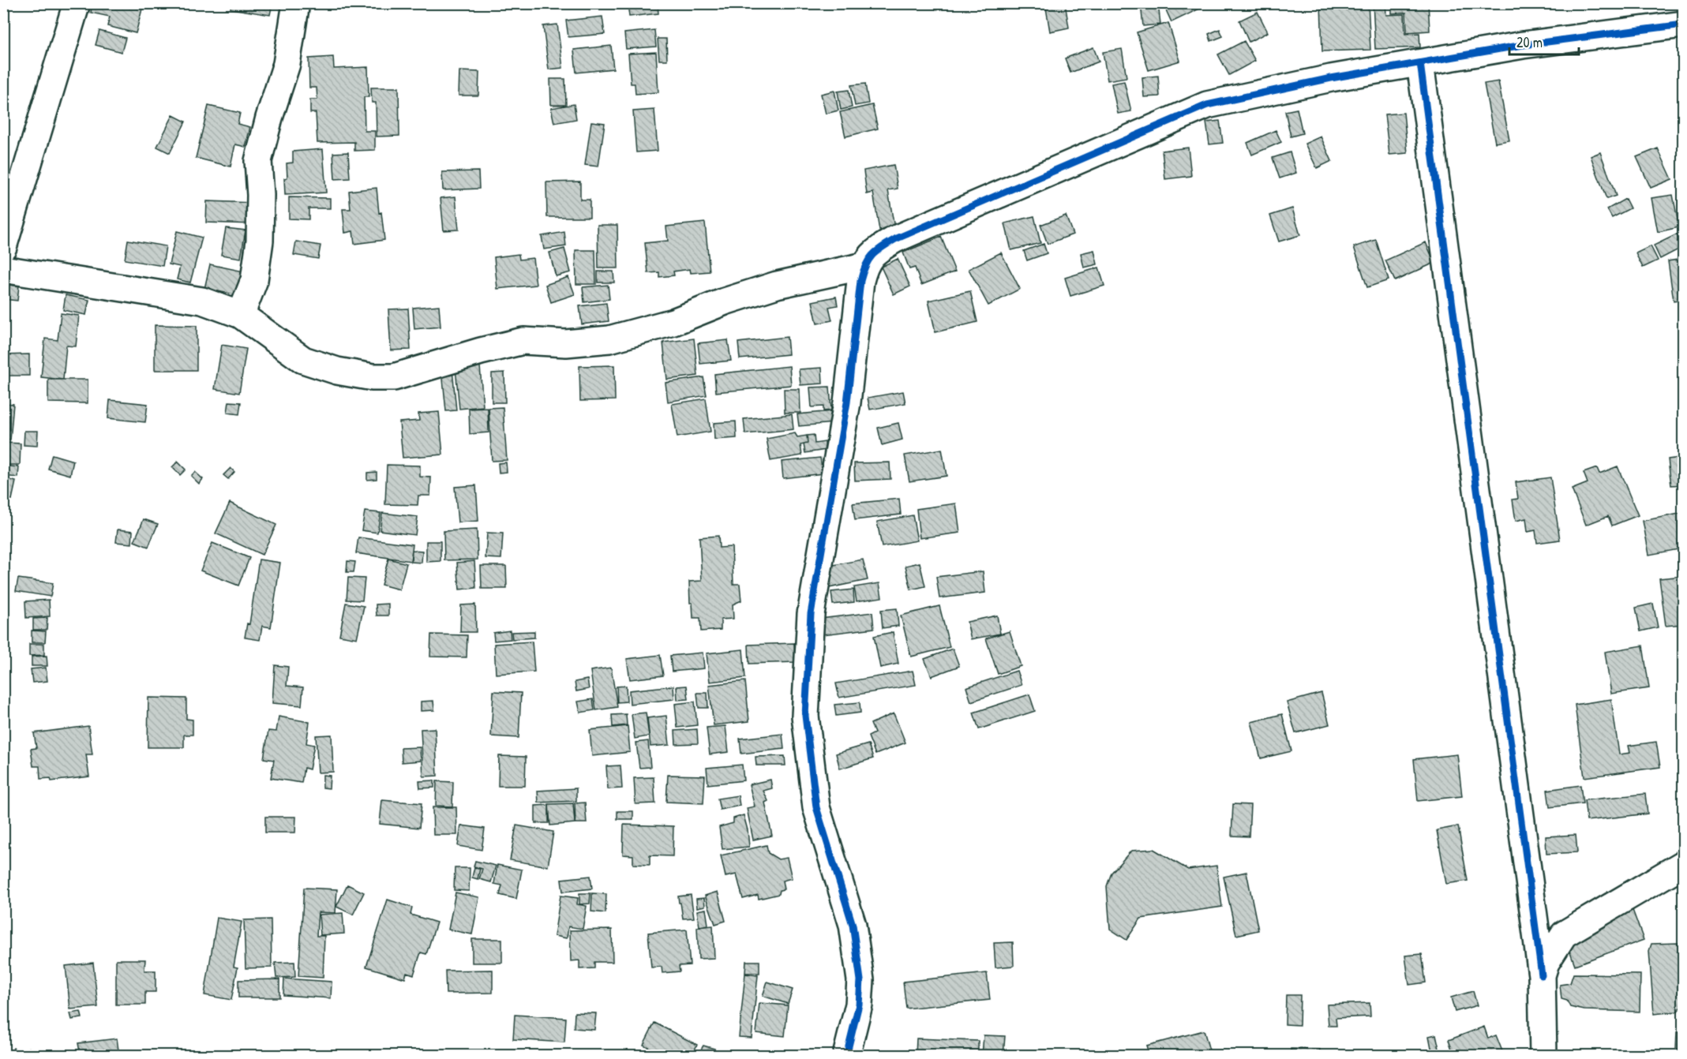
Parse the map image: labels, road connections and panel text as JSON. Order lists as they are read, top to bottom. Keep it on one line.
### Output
{"scale_bar":"20 m"}
